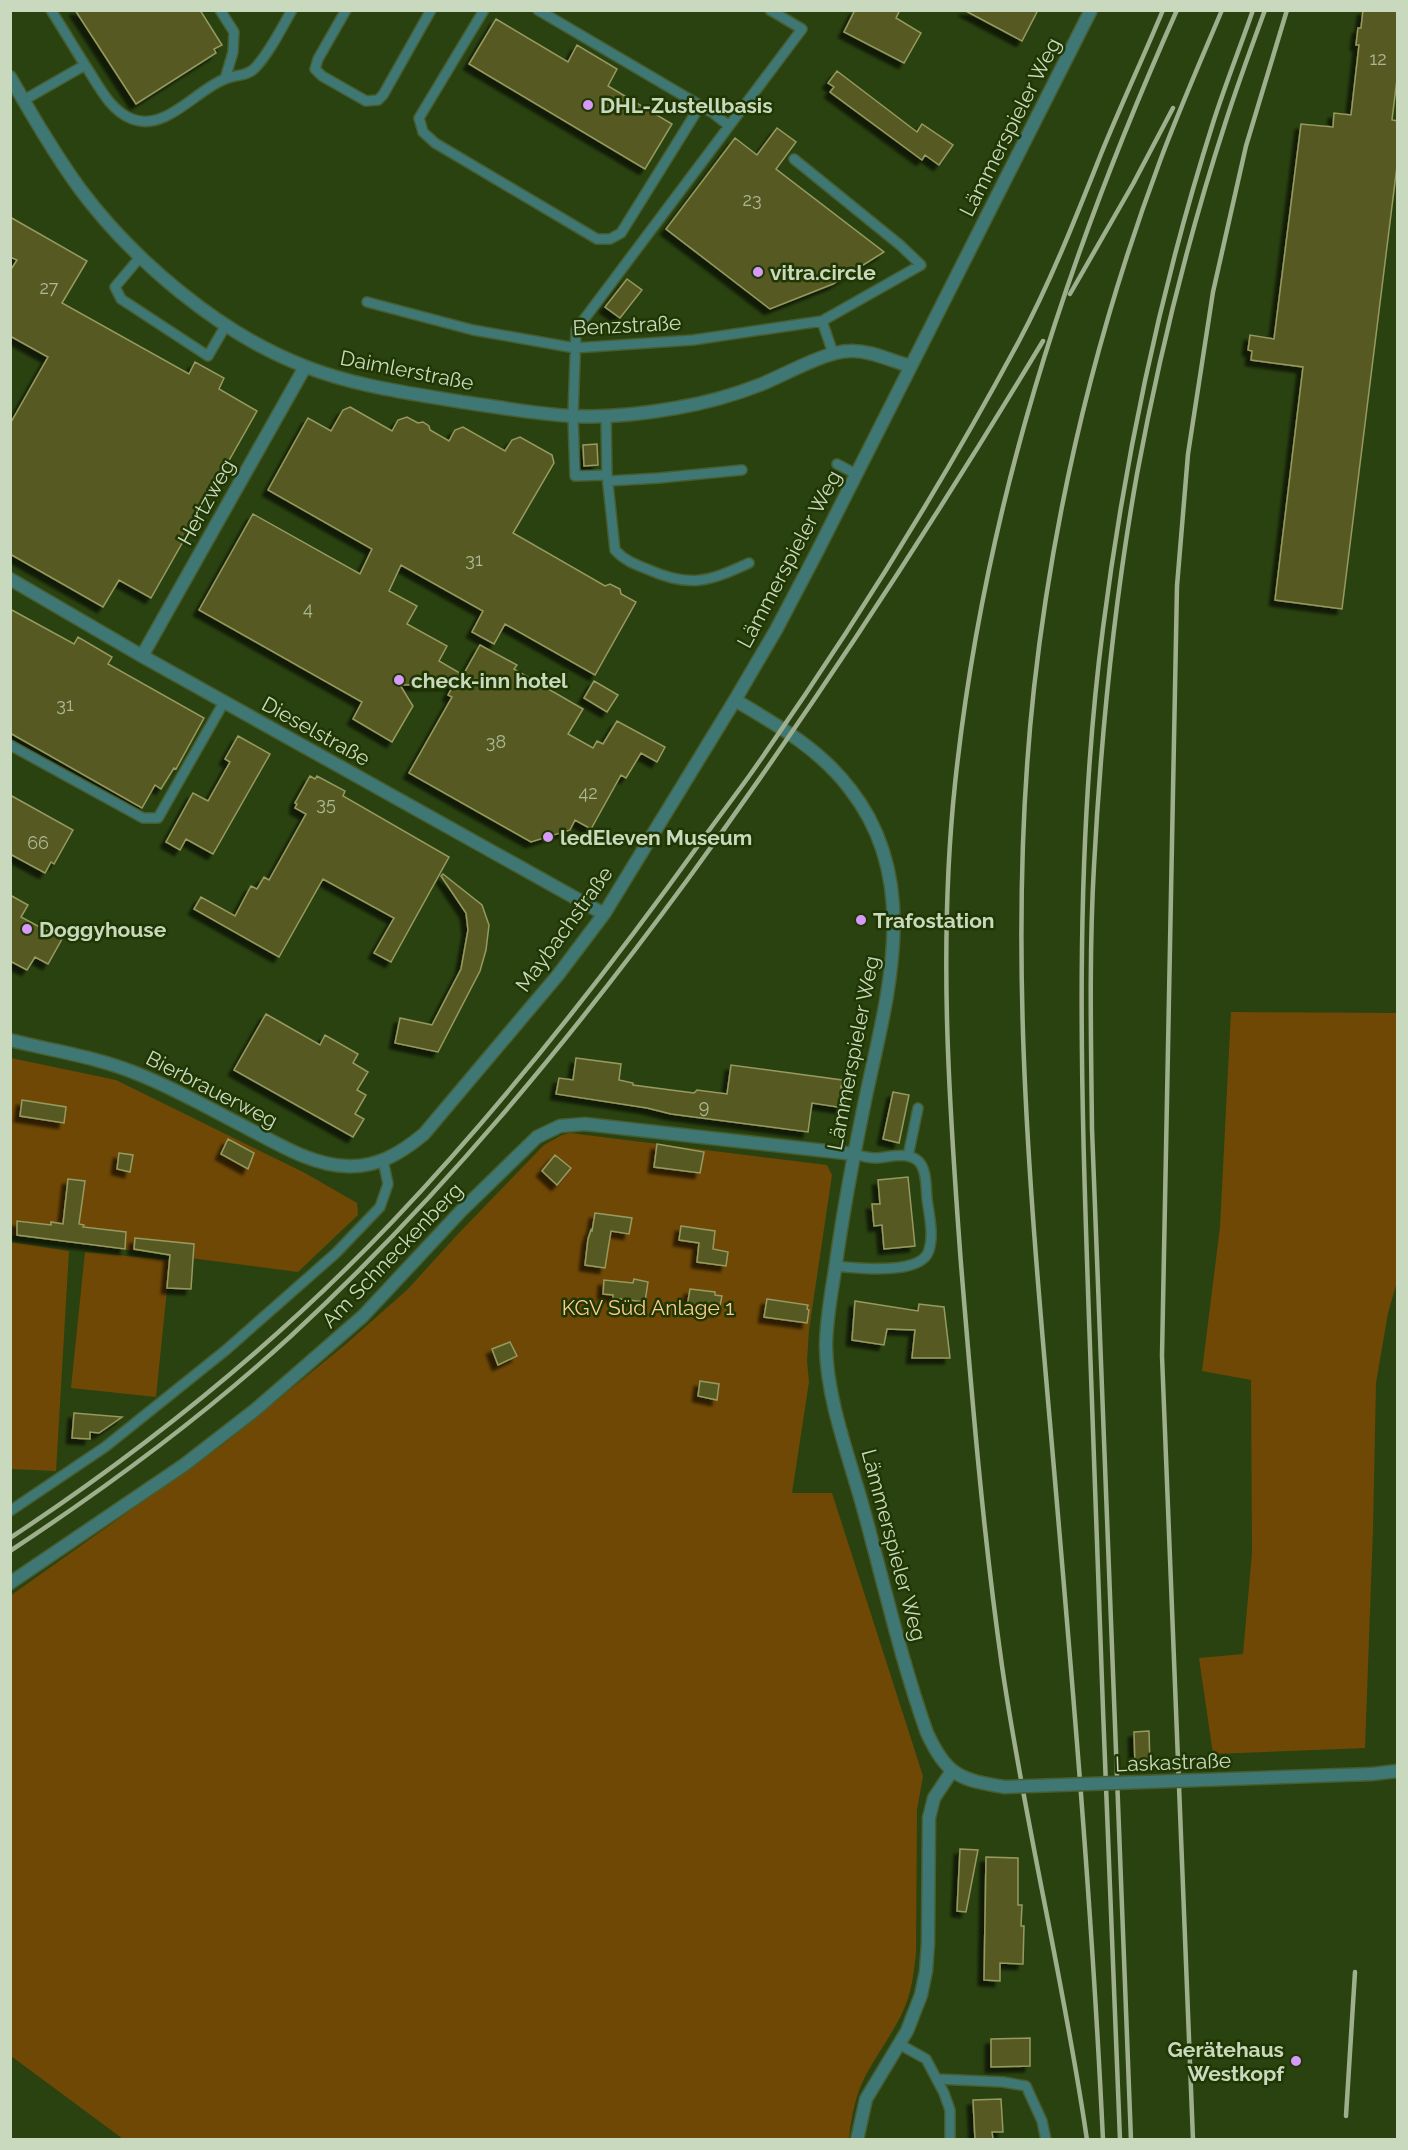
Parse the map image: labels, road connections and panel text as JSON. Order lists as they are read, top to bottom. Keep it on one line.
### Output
{"streets":{"street":["Lämmerspieler Weg","Daimlerstraße","Hertzweg","Dieselstraße","Maybachstraße","Bierbrauerweg","Am Schneckenberg","Laskastraße"],"lane":["Benzstraße"]},"crossings":[["Lämmerspieler Weg","Daimlerstraße"],["Lämmerspieler Weg","Maybachstraße"],["Lämmerspieler Weg","Am Schneckenberg"],["Lämmerspieler Weg","Laskastraße"],["Daimlerstraße","Hertzweg"],["Hertzweg","Dieselstraße"],["Dieselstraße","Maybachstraße"],["Maybachstraße","Bierbrauerweg"]],"parks":["KGV Süd Anlage 1"],"places":["DHL-Zustellbasis","vitra.circle","check-inn hotel","ledEleven Museum","Trafostation","Doggyhouse","Gerätehaus Westkopf"],"house_numbers":["12","23","27","31","4","31","38","42","35","66","9"]}
